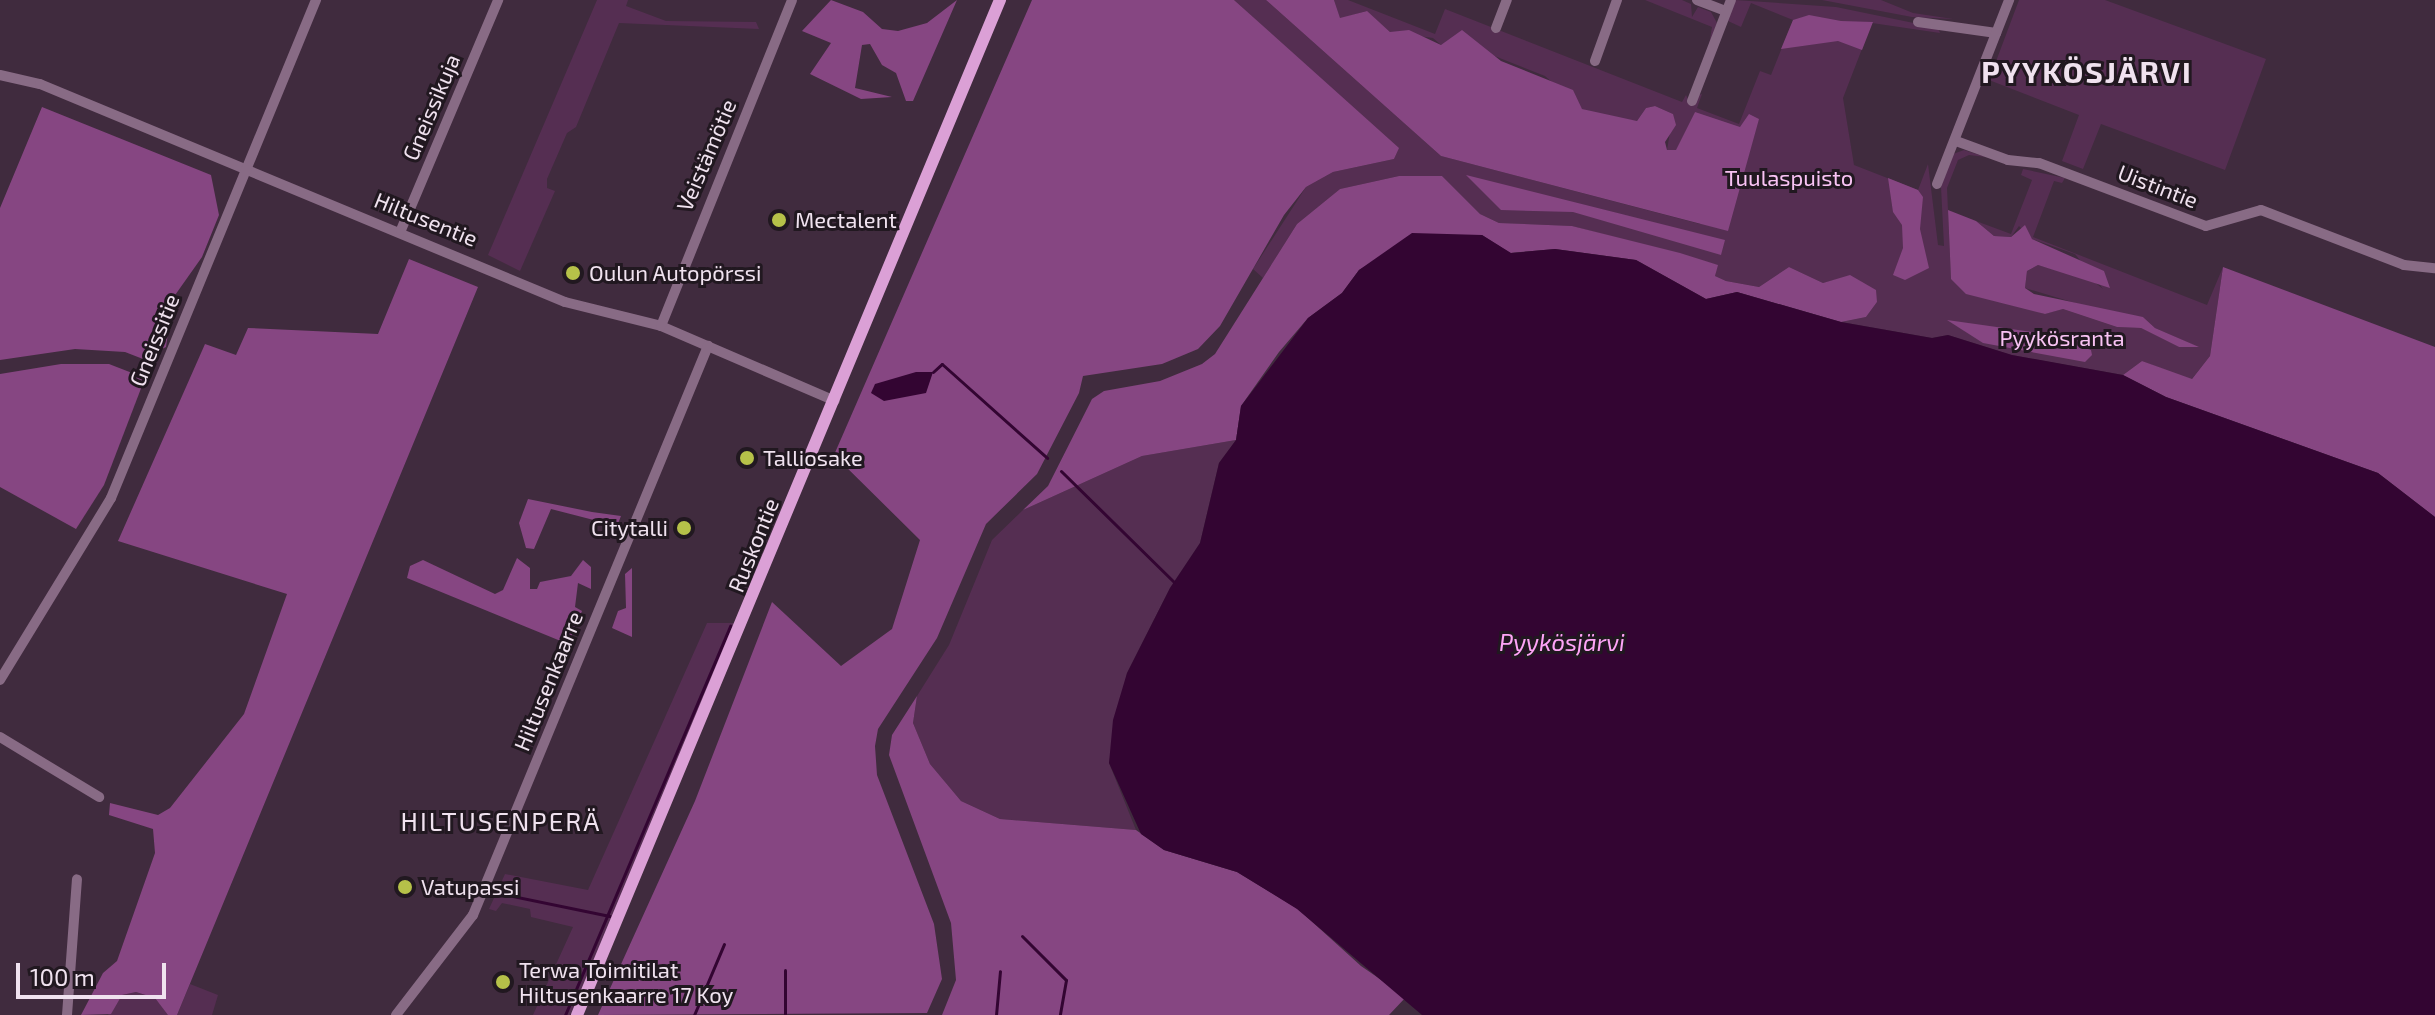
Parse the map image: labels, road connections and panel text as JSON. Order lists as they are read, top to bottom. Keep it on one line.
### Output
{"streets":{"main road":["Ruskontie"],"street":["Gneissikuja","Veistämötie","Uistintie","Hiltusentie","Gneissitie","Hiltusenkaarre"]},"crossings":[["Gneissikuja","Hiltusentie"],["Veistämötie","Hiltusentie"],["Hiltusentie","Gneissitie"],["Hiltusentie","Ruskontie"],["Hiltusentie","Hiltusenkaarre"]],"districts":["PYYKÖSJÄRVI","HILTUSENPERÄ"],"water":["Pyykösjärvi"],"parks":["Tuulaspuisto","Pyykösranta"],"places":["Mectalent","Oulun Autopörssi","Talliosake","Citytalli","Vatupassi","Terwa Toimitilat Hiltusenkaarre 17 Koy"],"scale_bar":"100 m"}
